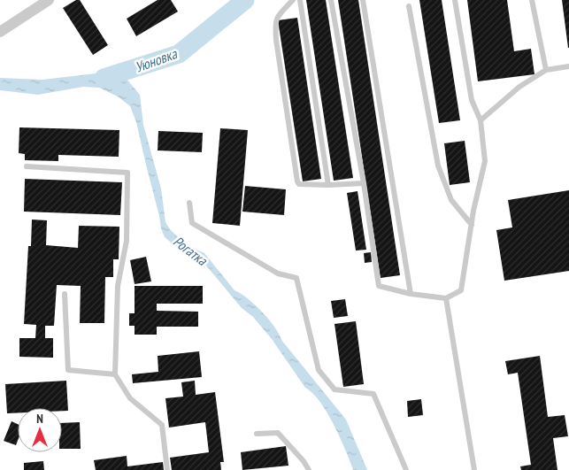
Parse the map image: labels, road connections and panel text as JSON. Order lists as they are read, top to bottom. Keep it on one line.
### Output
{"water":["Уюновка","Рогатка"],"north":"top"}
